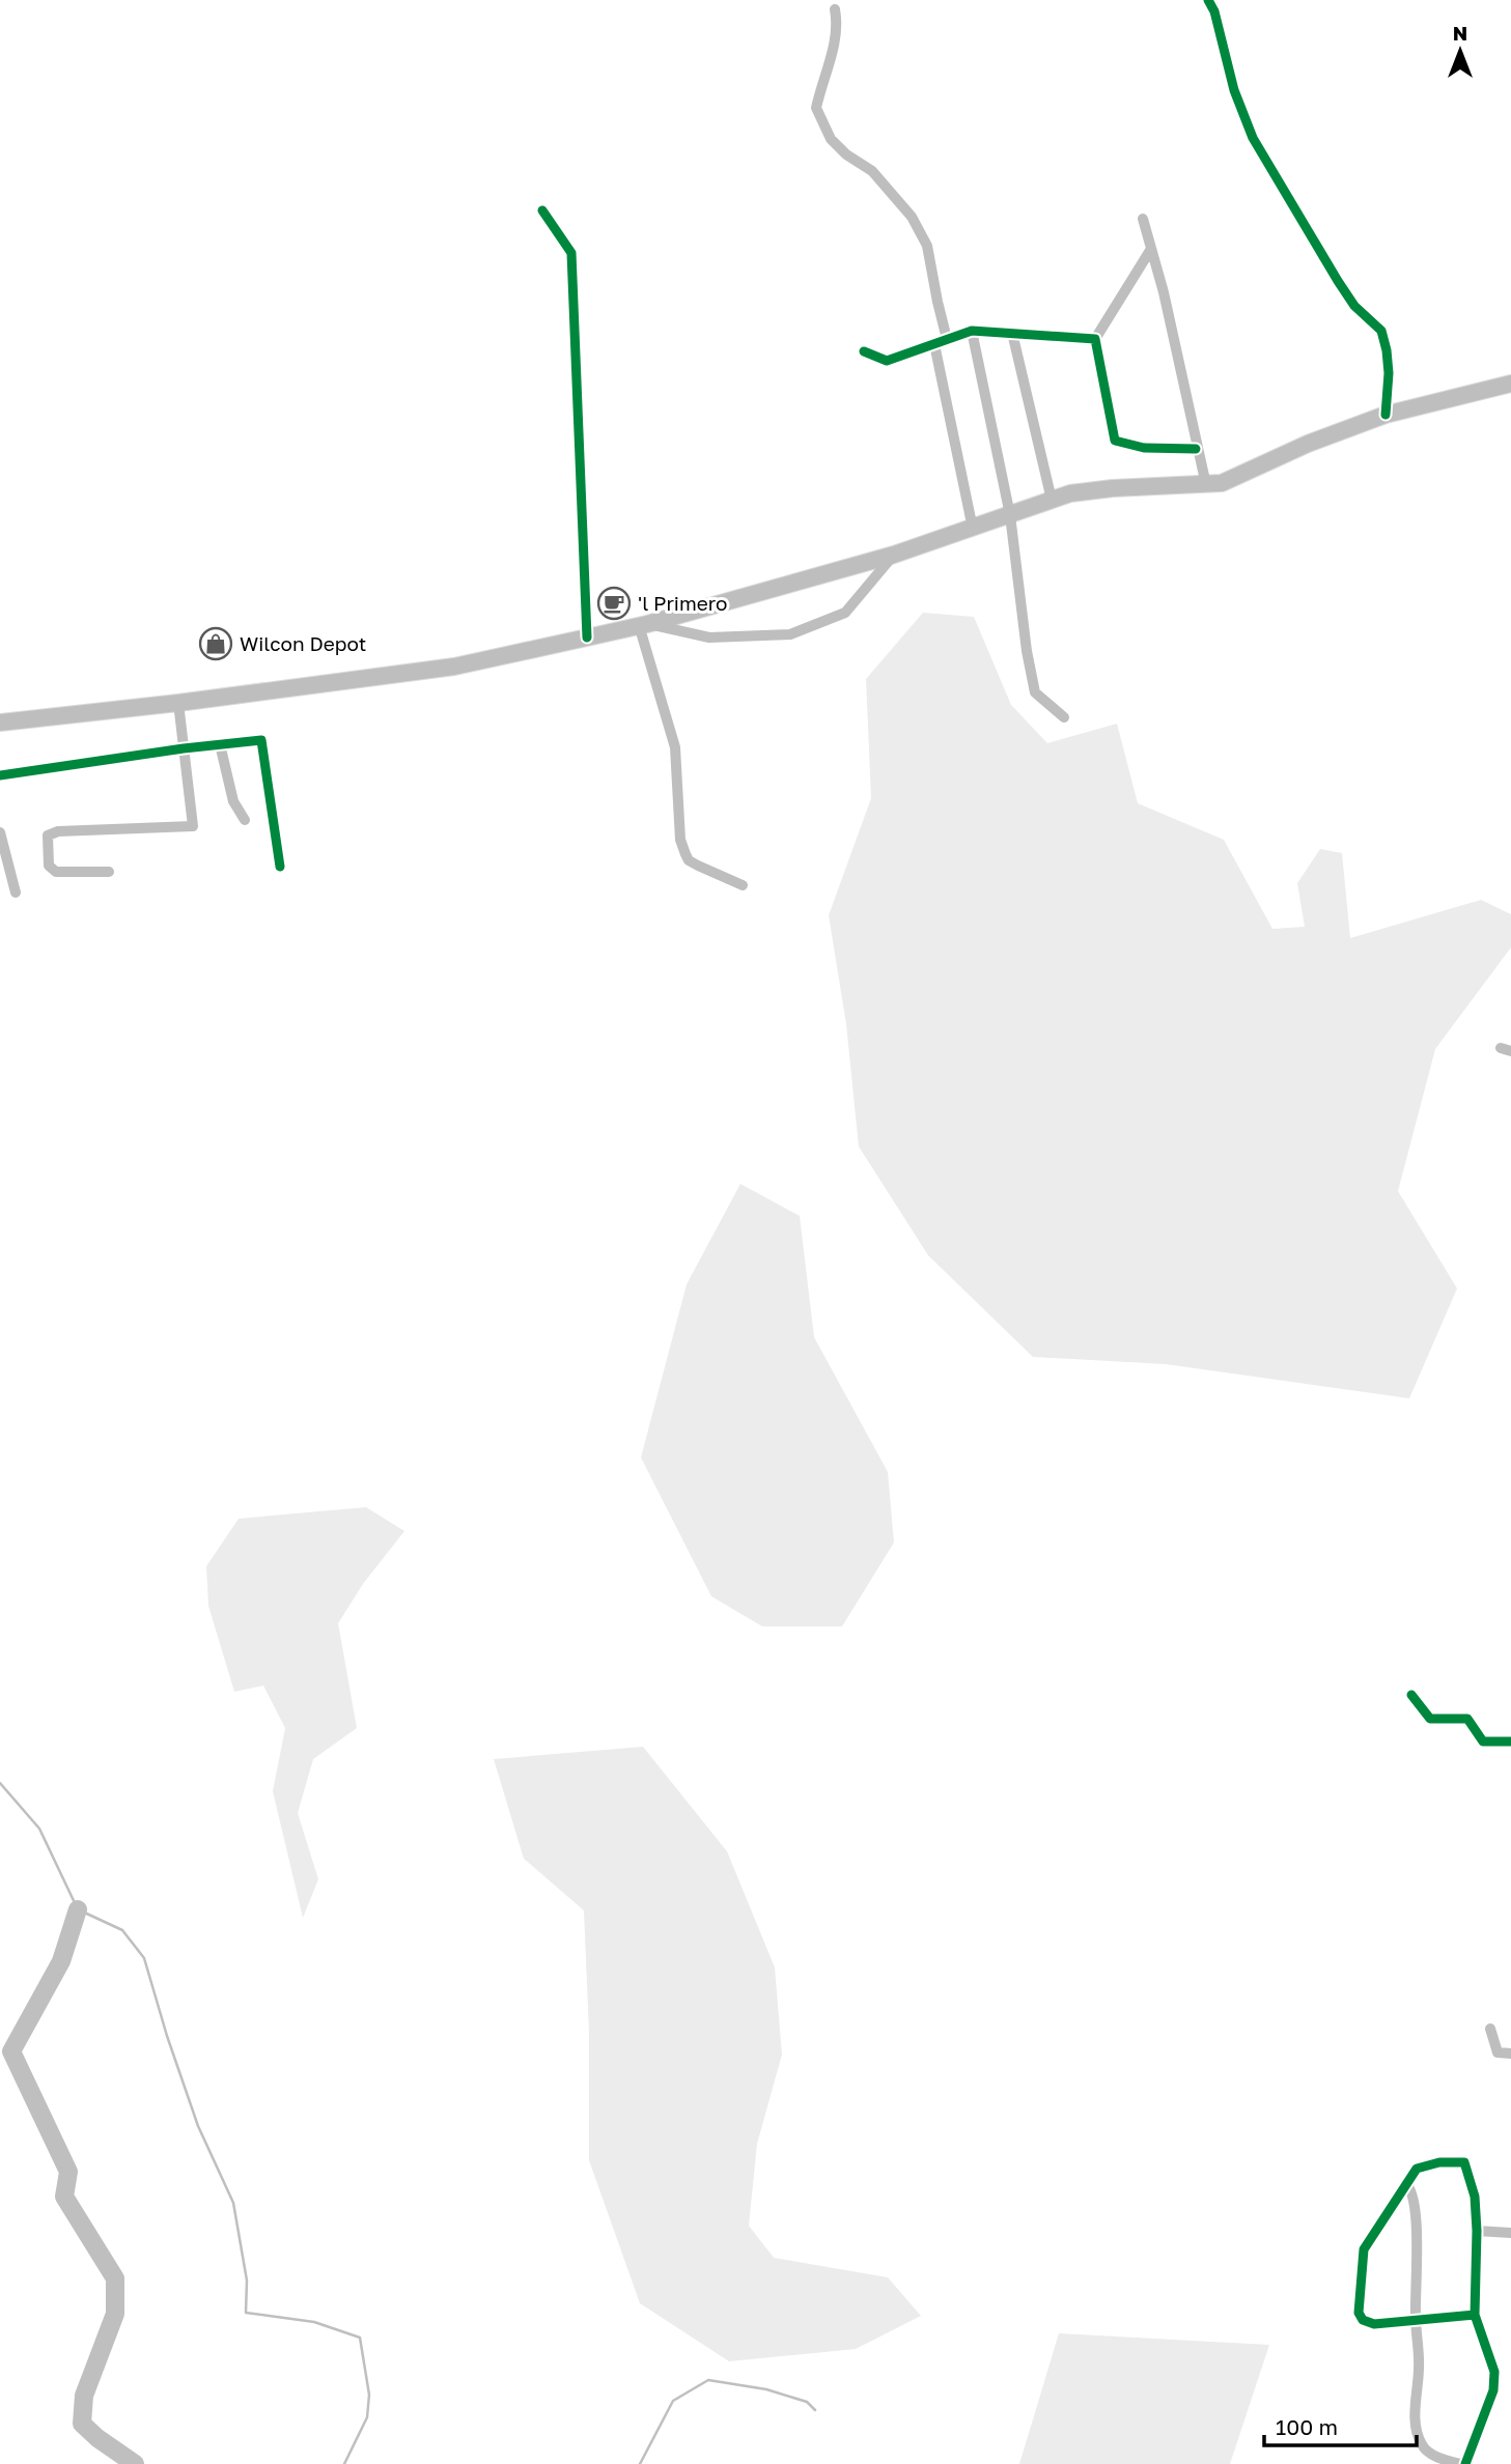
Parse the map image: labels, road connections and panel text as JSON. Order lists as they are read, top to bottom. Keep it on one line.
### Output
{"places":{"cafe":["'l Primero"],"shop":["Wilcon Depot"]},"scale_bar":"100 m","north":"top"}
